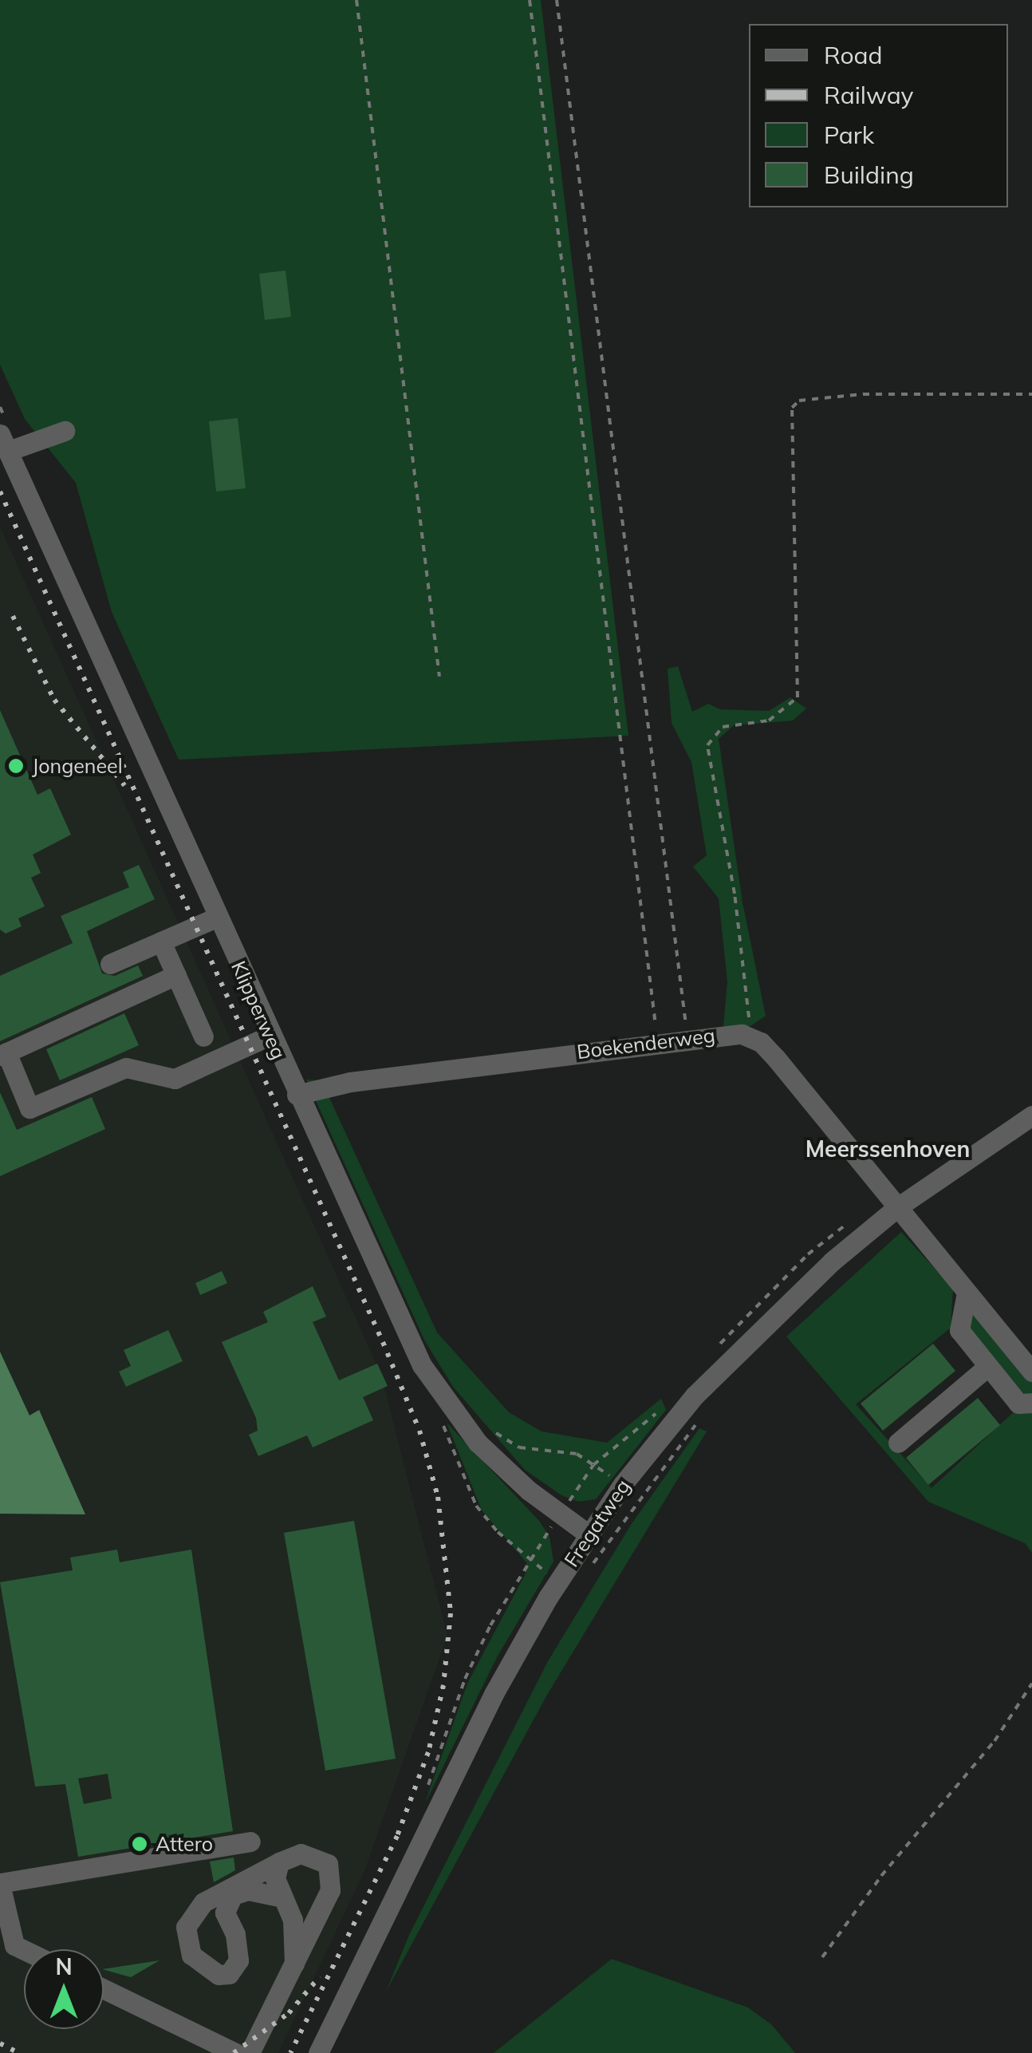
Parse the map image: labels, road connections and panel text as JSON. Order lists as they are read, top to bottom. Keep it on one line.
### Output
{"streets":{"street":["Klipperweg","Boekenderweg","Fregatweg"]},"crossings":[["Klipperweg","Boekenderweg"],["Klipperweg","Fregatweg"]],"districts":["Meerssenhoven"],"places":["Jongeneel","Attero"],"legend":["Road","Railway","Park","Building"],"north":"top"}
